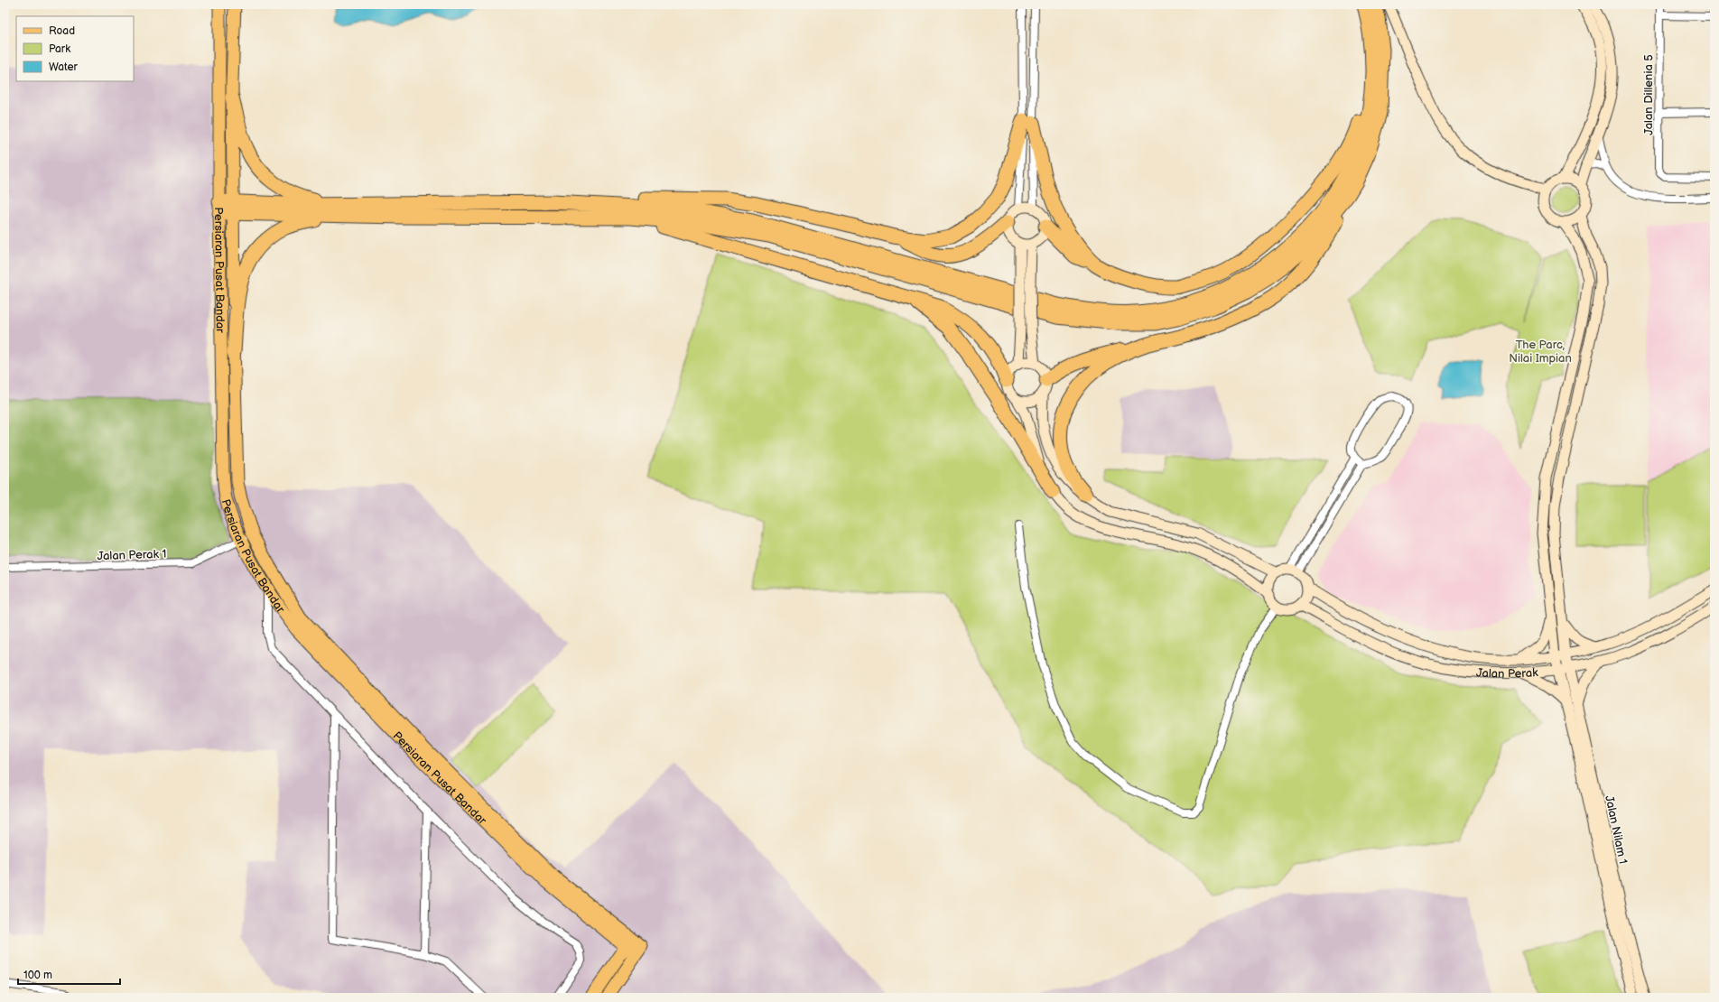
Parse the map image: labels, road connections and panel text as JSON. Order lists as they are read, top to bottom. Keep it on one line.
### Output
{"streets":{"main road":["Persiaran Pusat Bandar","Jalan Perak","Jalan Nilam 1"],"street":["Jalan Dillenia 5","Jalan Perak 1"]},"crossings":[["Persiaran Pusat Bandar","Jalan Perak 1"],["Jalan Perak","Jalan Nilam 1"]],"parks":["The Parc, Nilai Impian"],"legend":["Road","Park","Water"],"scale_bar":"100 m"}
